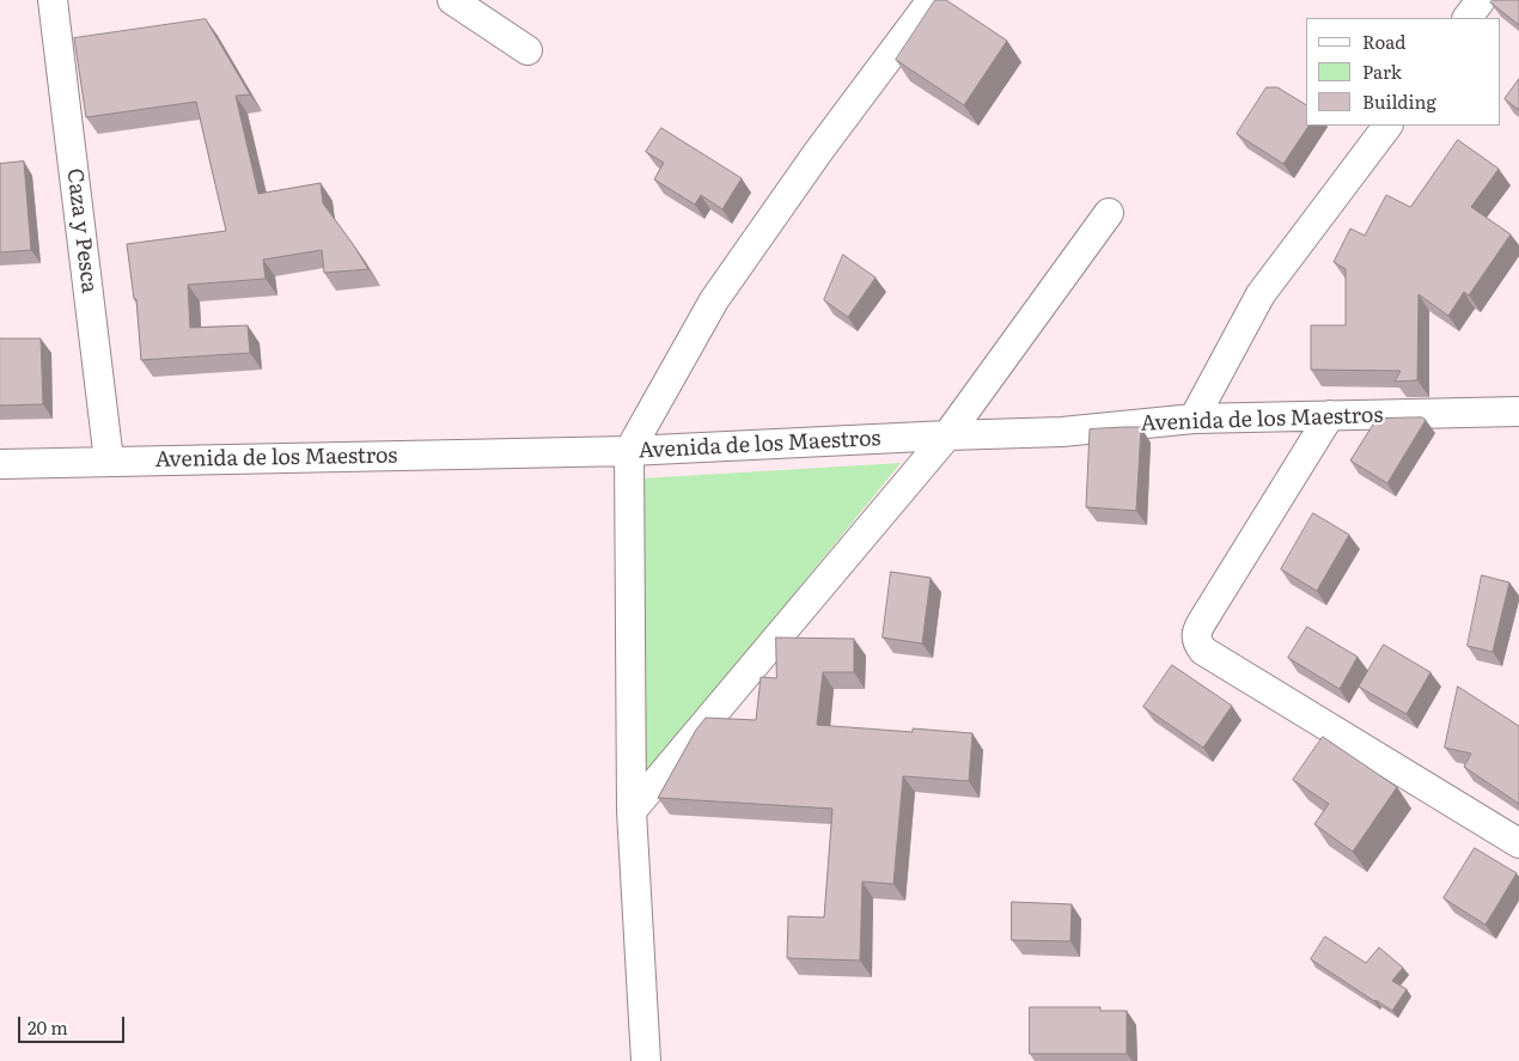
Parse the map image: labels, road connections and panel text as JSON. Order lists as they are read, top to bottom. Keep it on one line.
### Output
{"streets":{"street":["Caza y Pesca","Avenida de los Maestros"]},"crossings":[["Caza y Pesca","Avenida de los Maestros"]],"legend":["Road","Park","Building"],"scale_bar":"20 m"}
